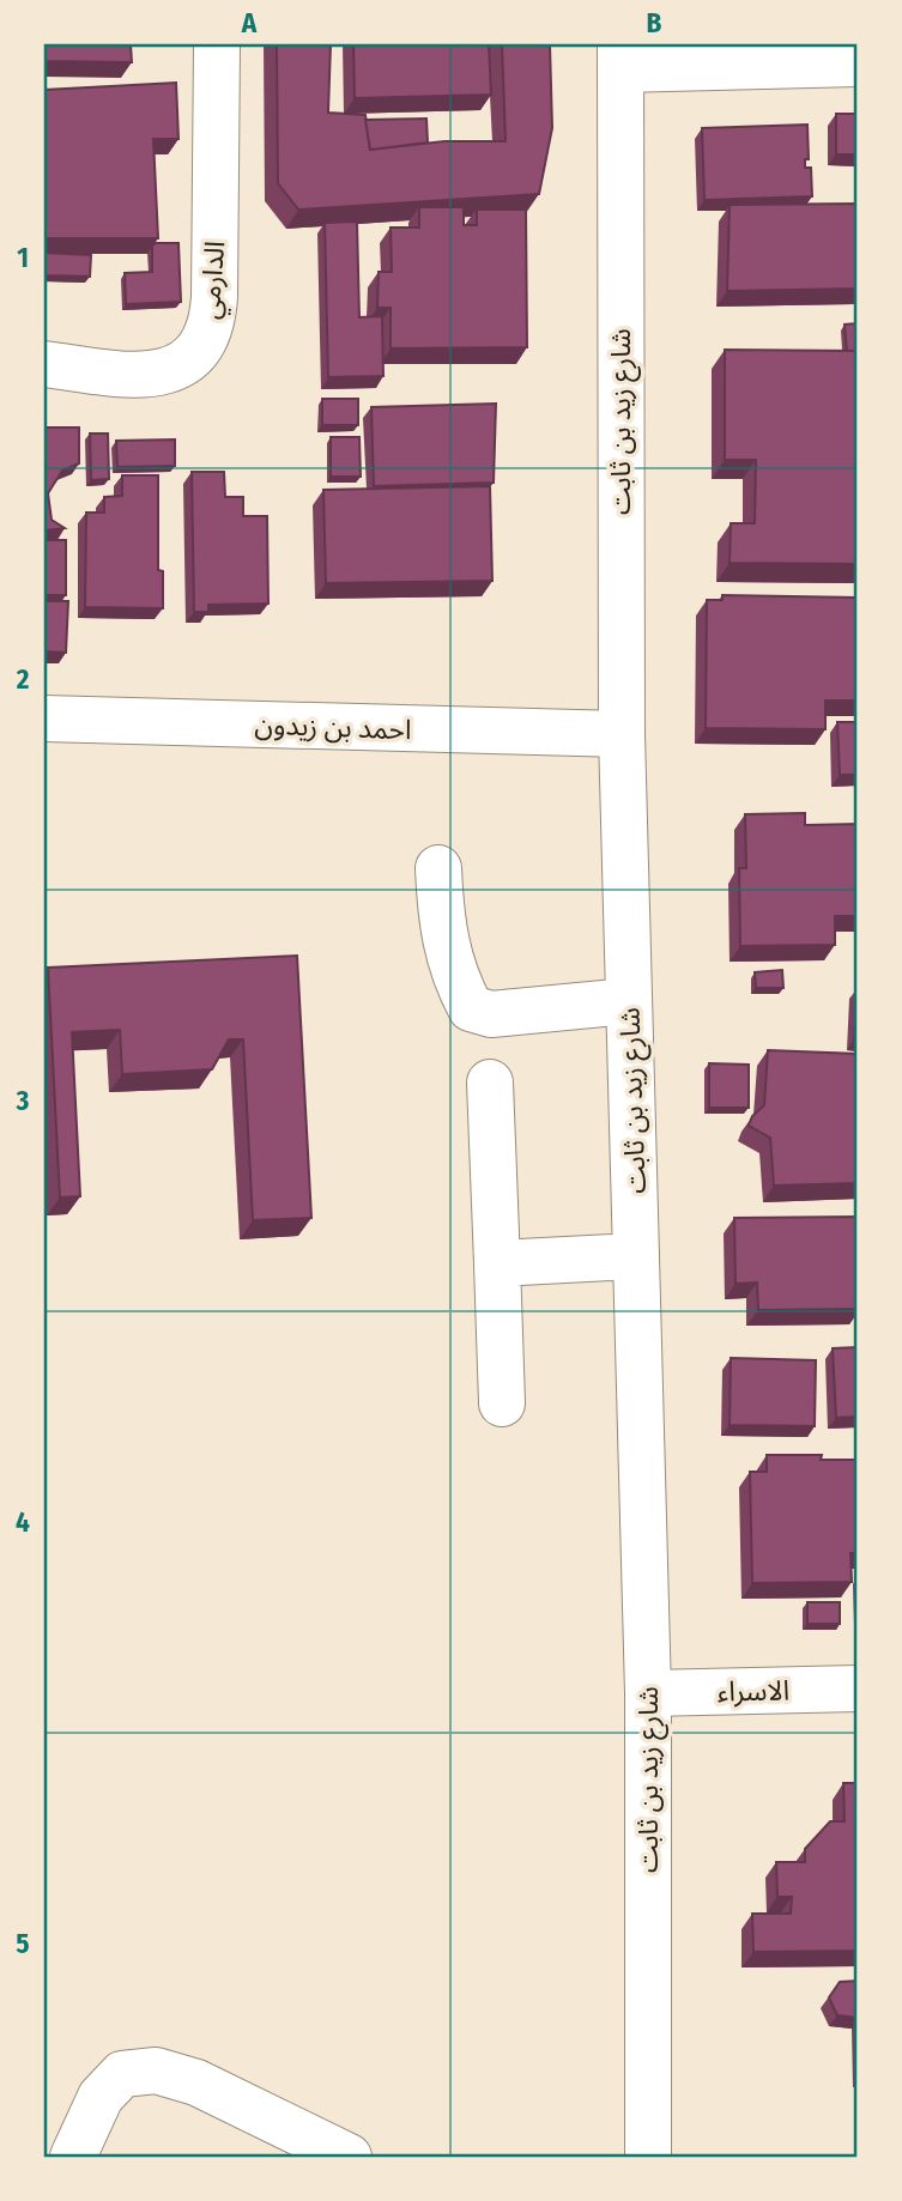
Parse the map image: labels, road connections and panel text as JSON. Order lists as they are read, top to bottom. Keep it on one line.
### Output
{"streets":{"street":["الدارمي","شارع زيد بن ثابت","احمد بن زيدون","الاسراء"]},"crossings":[["شارع زيد بن ثابت","احمد بن زيدون"],["شارع زيد بن ثابت","الاسراء"]],"grid":{"columns":["A","B"],"rows":["1","2","3","4","5"]}}
